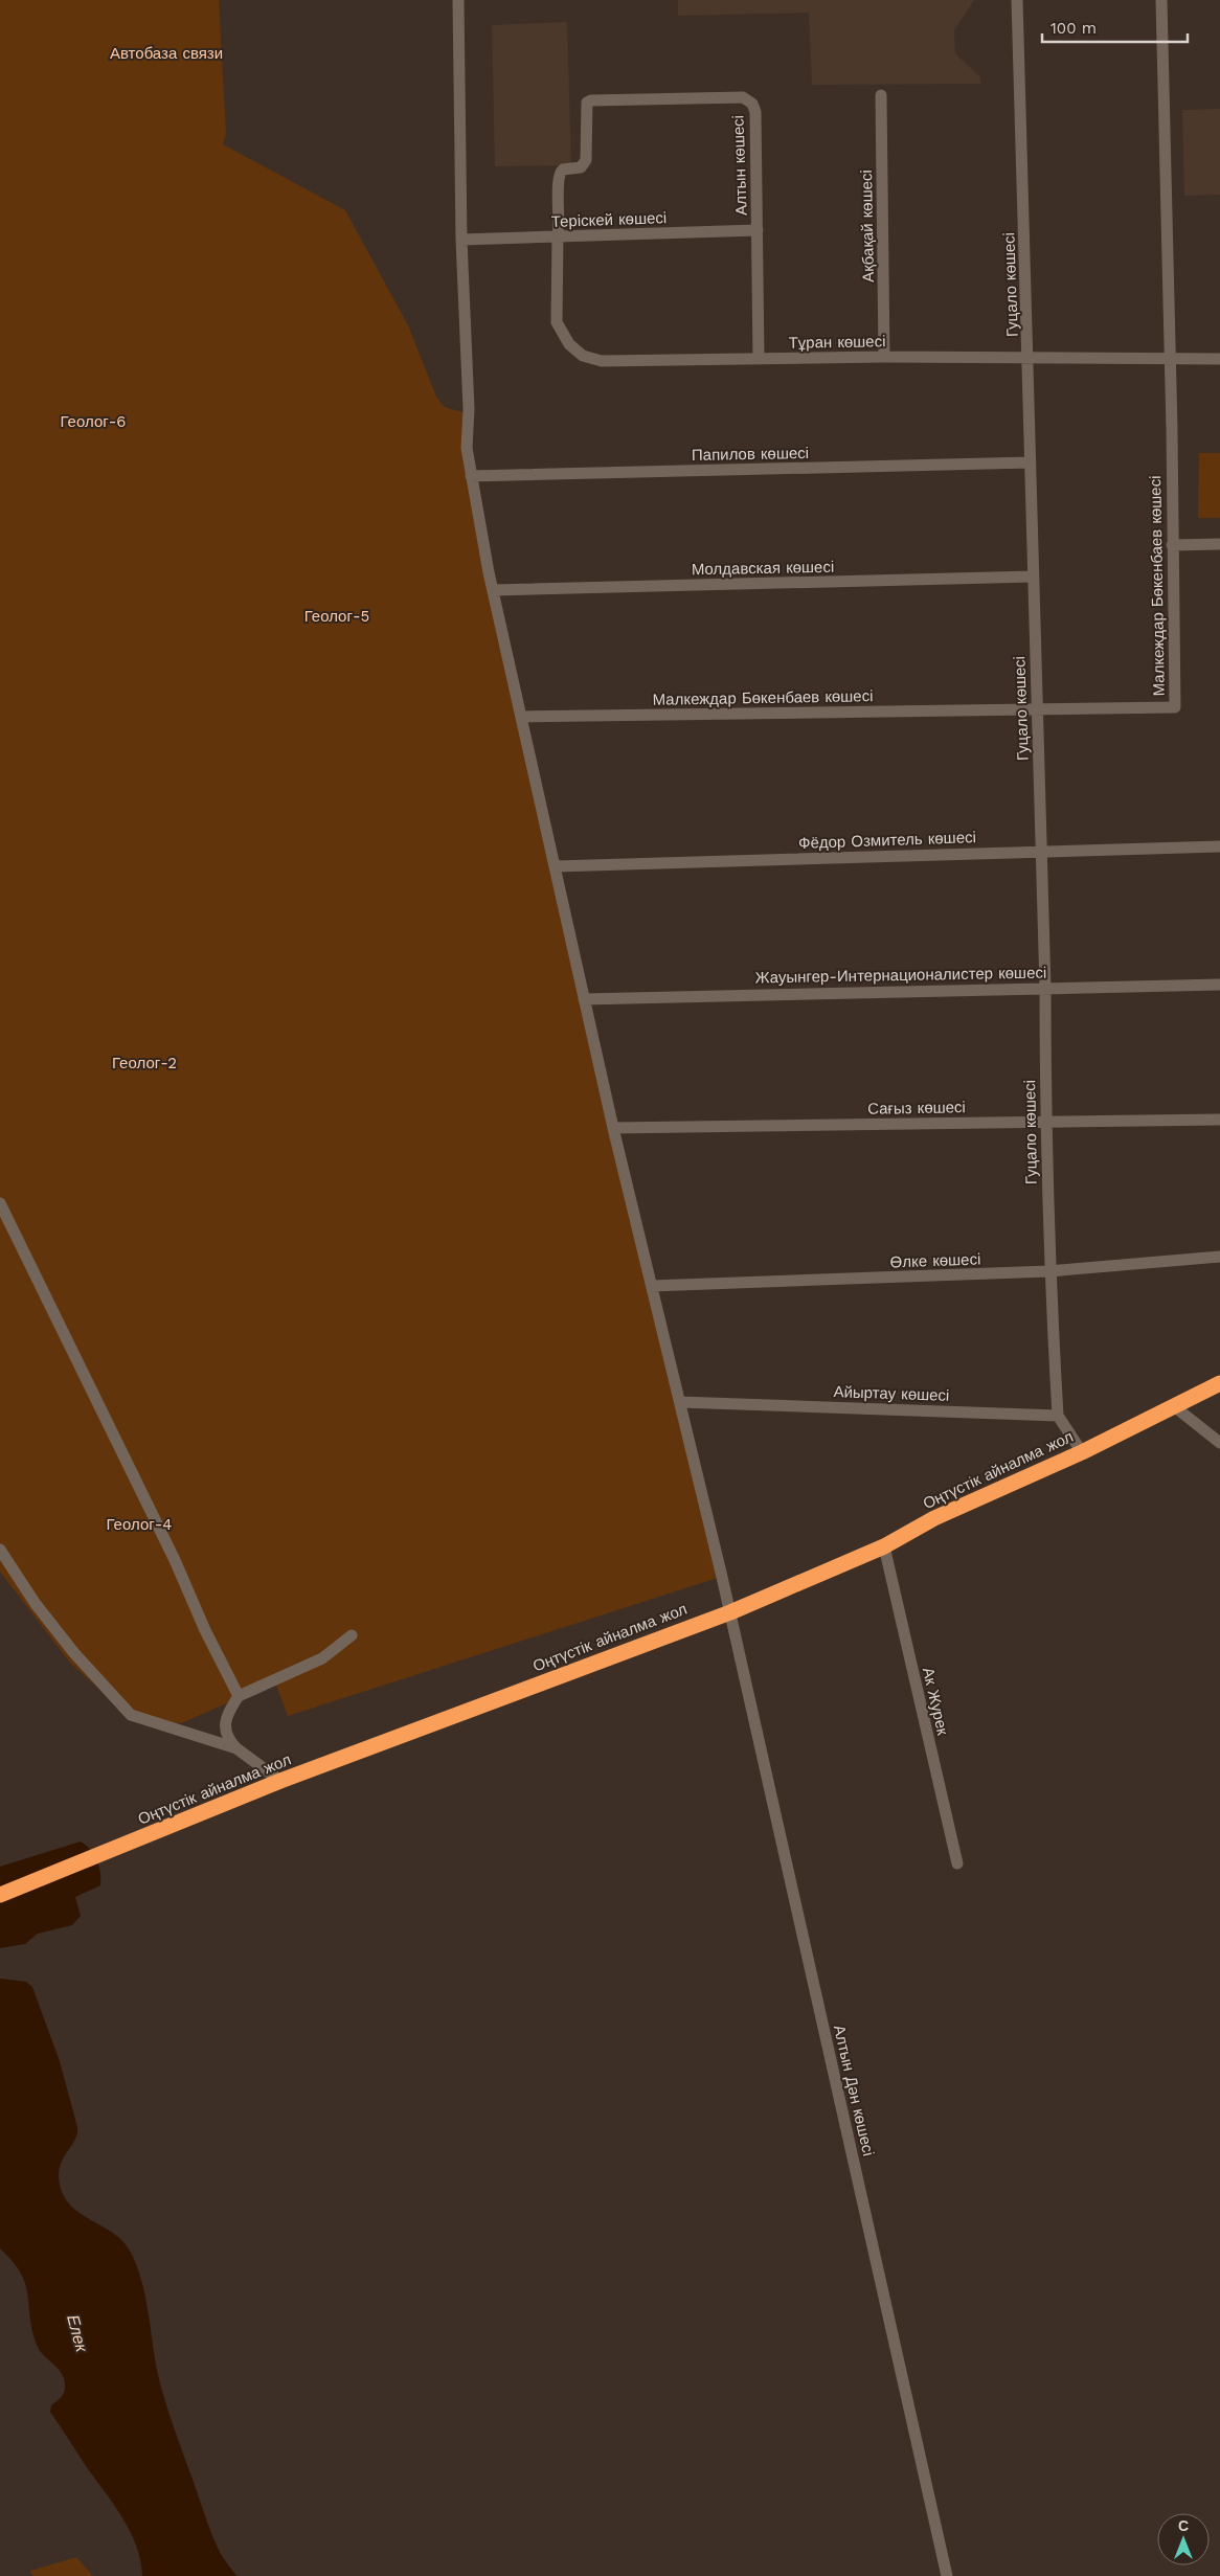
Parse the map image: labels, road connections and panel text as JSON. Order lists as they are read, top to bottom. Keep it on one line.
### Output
{"streets":{"highway":["Оңтүстік айналма жол"],"street":["Алтын көшесі","Теріскей көшесі","Ақбақай көшесі","Гуцало көшесі","Тұран көшесі","Папилов көшесі","Молдавская көшесі","Малкеждар Бөкенбаев көшесі","Фёдор Озмитель көшесі","Жауынгер-Интернационалистер көшесі","Сағыз көшесі","Өлке көшесі","Айыртау көшесі","Ак Журек","Алтын Дән көшесі"]},"crossings":[["Алтын көшесі","Теріскей көшесі"],["Алтын көшесі","Тұран көшесі"],["Теріскей көшесі","Тұран көшесі"],["Теріскей көшесі","Алтын Дән көшесі"],["Ақбақай көшесі","Тұран көшесі"],["Гуцало көшесі","Тұран көшесі"],["Гуцало көшесі","Папилов көшесі"],["Гуцало көшесі","Молдавская көшесі"],["Гуцало көшесі","Малкеждар Бөкенбаев көшесі"],["Гуцало көшесі","Фёдор Озмитель көшесі"],["Гуцало көшесі","Жауынгер-Интернационалистер көшесі"],["Гуцало көшесі","Сағыз көшесі"],["Гуцало көшесі","Өлке көшесі"],["Гуцало көшесі","Айыртау көшесі"],["Тұран көшесі","Малкеждар Бөкенбаев көшесі"],["Папилов көшесі","Алтын Дән көшесі"],["Молдавская көшесі","Алтын Дән көшесі"],["Малкеждар Бөкенбаев көшесі","Алтын Дән көшесі"],["Фёдор Озмитель көшесі","Алтын Дән көшесі"],["Жауынгер-Интернационалистер көшесі","Алтын Дән көшесі"],["Сағыз көшесі","Алтын Дән көшесі"],["Өлке көшесі","Алтын Дән көшесі"],["Айыртау көшесі","Алтын Дән көшесі"],["Оңтүстік айналма жол","Ак Журек"],["Оңтүстік айналма жол","Алтын Дән көшесі"]],"water":["Елек"],"parks":["Автобаза связи","Геолог-6","Геолог-5","Геолог-2","Геолог-4"],"scale_bar":"100 m","north":"top"}
